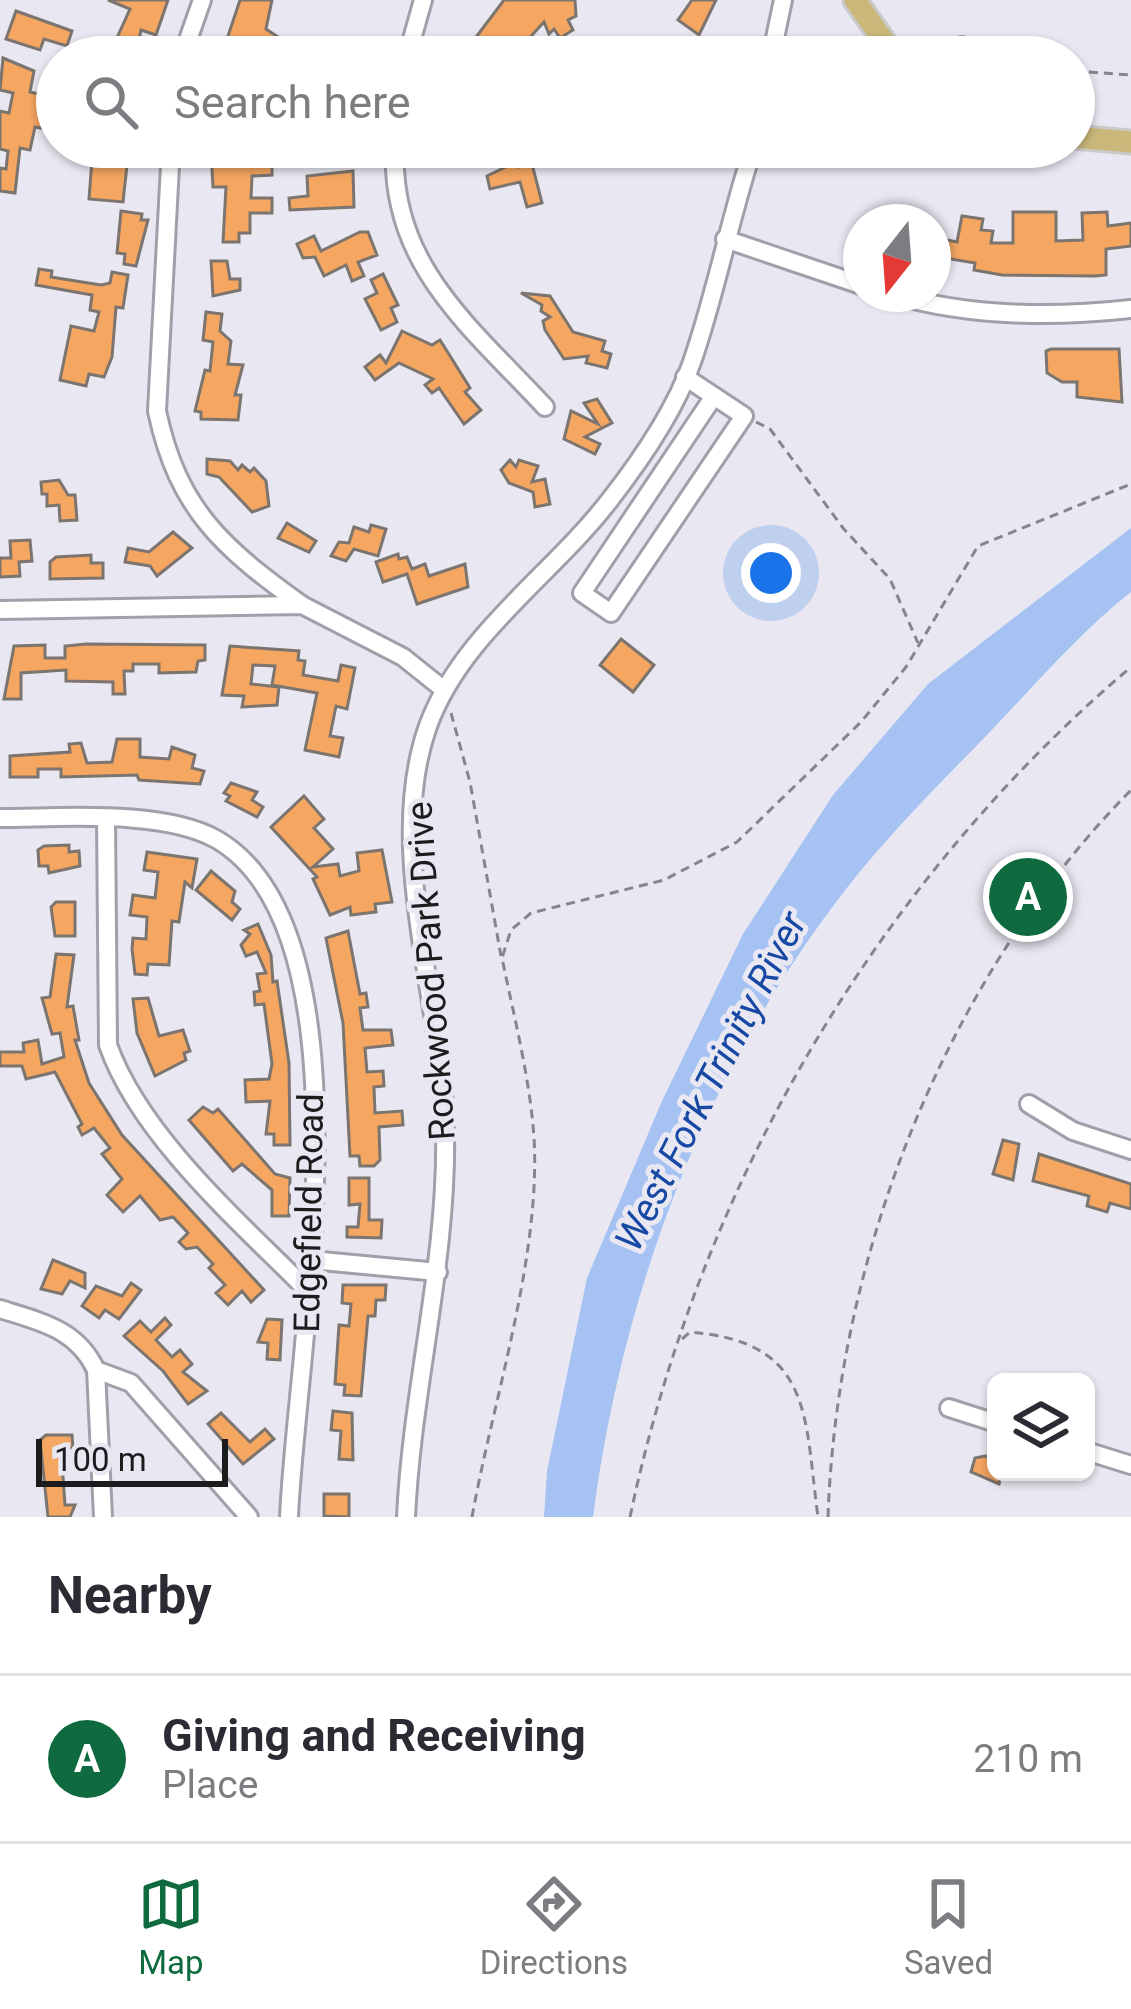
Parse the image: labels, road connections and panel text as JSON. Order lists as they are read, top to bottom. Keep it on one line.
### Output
{"streets":{"street":["Rockwood Park Drive","Edgefield Road"]},"water":["West Fork Trinity River"],"scale_bar":"100 m","north":"bottom","page":{"search":"Search here","pins":"A","scale":"100 m","heading":"Nearby","list":[{"mark":"A","name":"Giving and Receiving","note":"Place","value":"210 m"}],"nav":["Map","Directions","Saved"]}}
